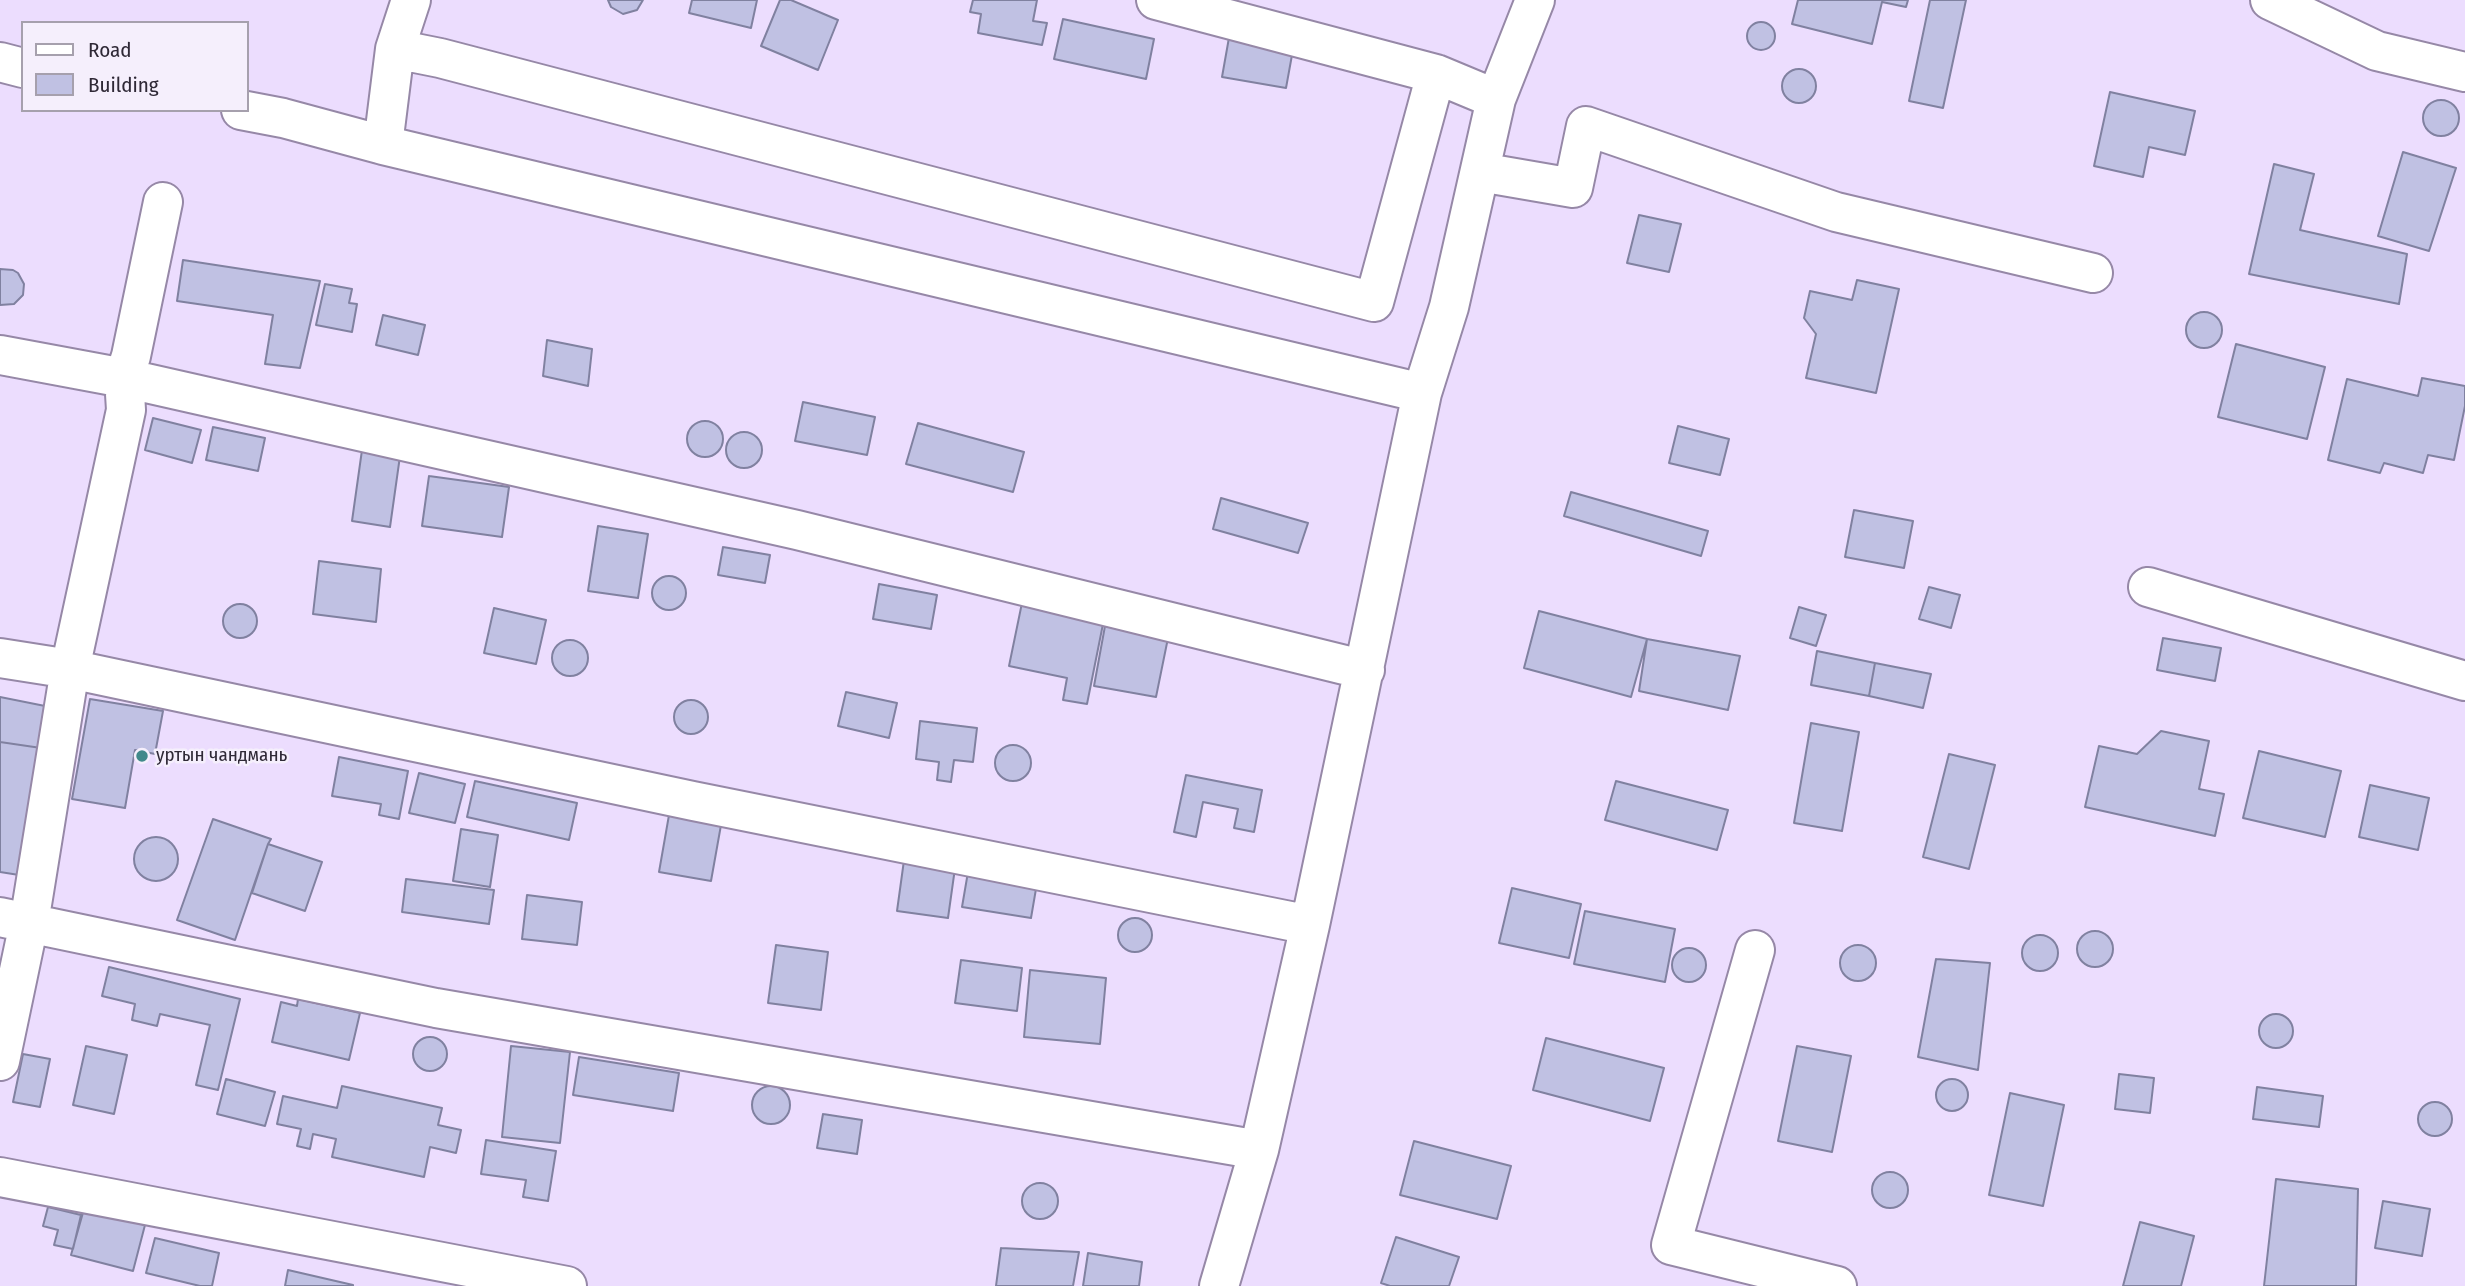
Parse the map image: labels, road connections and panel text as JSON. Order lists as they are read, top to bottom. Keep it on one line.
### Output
{"places":["уртын чандмань"],"legend":["Road","Building"]}
